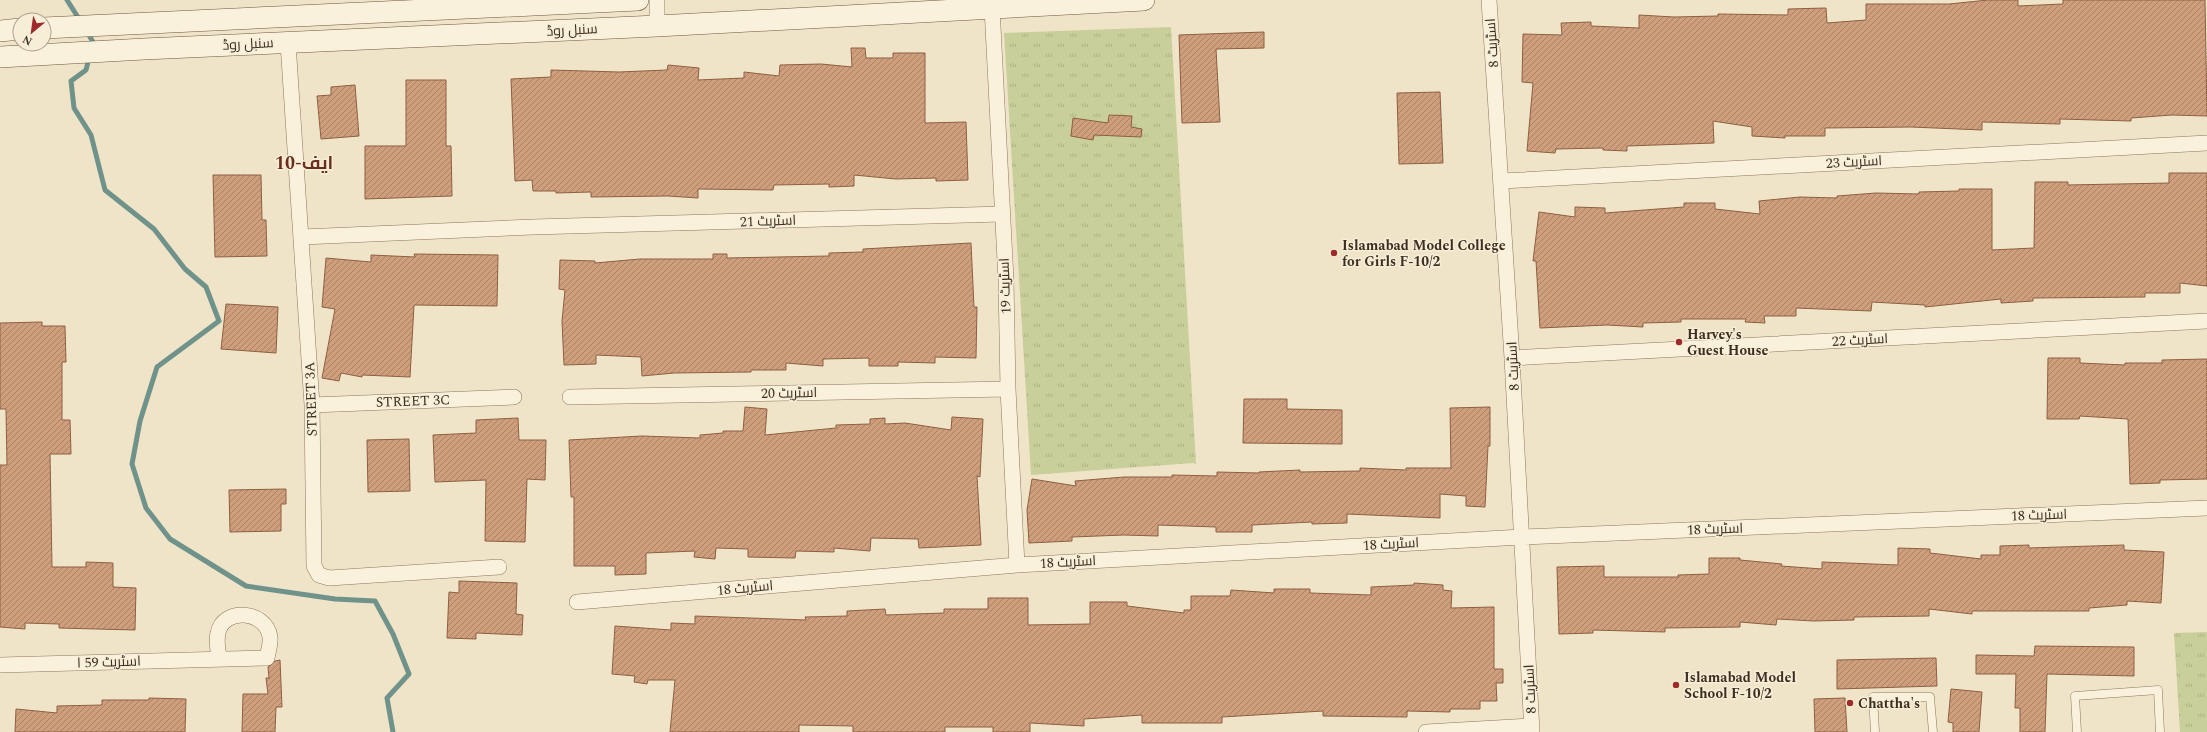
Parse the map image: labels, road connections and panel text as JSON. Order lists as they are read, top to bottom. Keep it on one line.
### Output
{"streets":{"street":["سنبل روڈ","اسٹریٹ 8","اسٹریٹ 23","اسٹریٹ 21","اسٹریٹ 19","اسٹریٹ 22","اسٹریٹ 20","STREET 3A","STREET 3C","اسٹریٹ 18","اسٹریٹ 59 ا"]},"crossings":[["سنبل روڈ","اسٹریٹ 19"],["سنبل روڈ","STREET 3A"],["اسٹریٹ 8","اسٹریٹ 23"],["اسٹریٹ 8","اسٹریٹ 22"],["اسٹریٹ 8","اسٹریٹ 18"],["اسٹریٹ 21","اسٹریٹ 19"],["اسٹریٹ 21","STREET 3A"],["اسٹریٹ 19","اسٹریٹ 20"],["اسٹریٹ 19","اسٹریٹ 18"],["STREET 3A","STREET 3C"]],"districts":["ایف-10"],"places":["Islamabad Model College for Girls F-10/2","Harvey's Guest House","Islamabad Model School F-10/2","Chattha's"],"north":"bottom left"}
